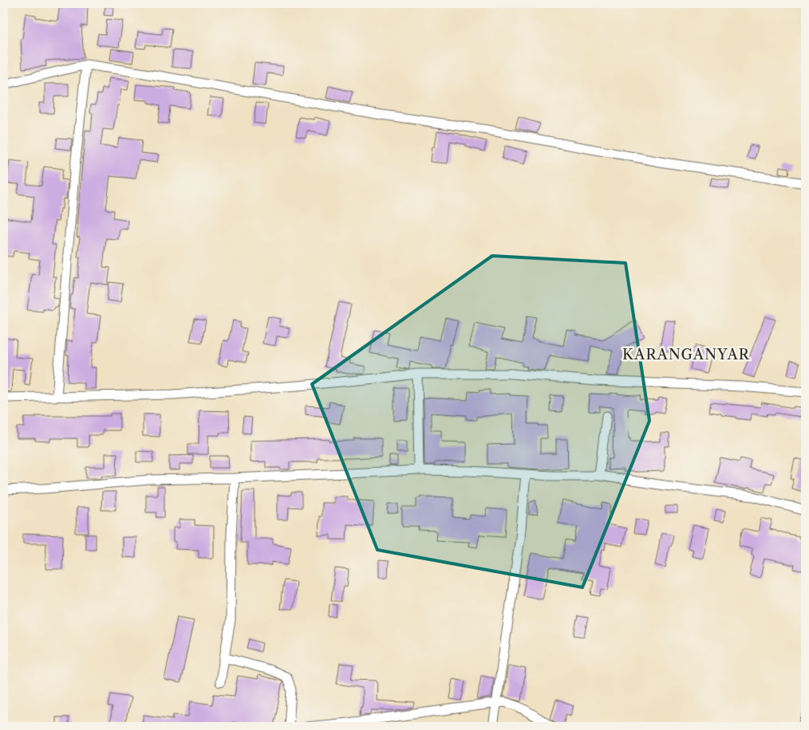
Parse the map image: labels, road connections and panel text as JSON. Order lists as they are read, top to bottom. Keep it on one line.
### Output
{"districts":["KARANGANYAR"]}
